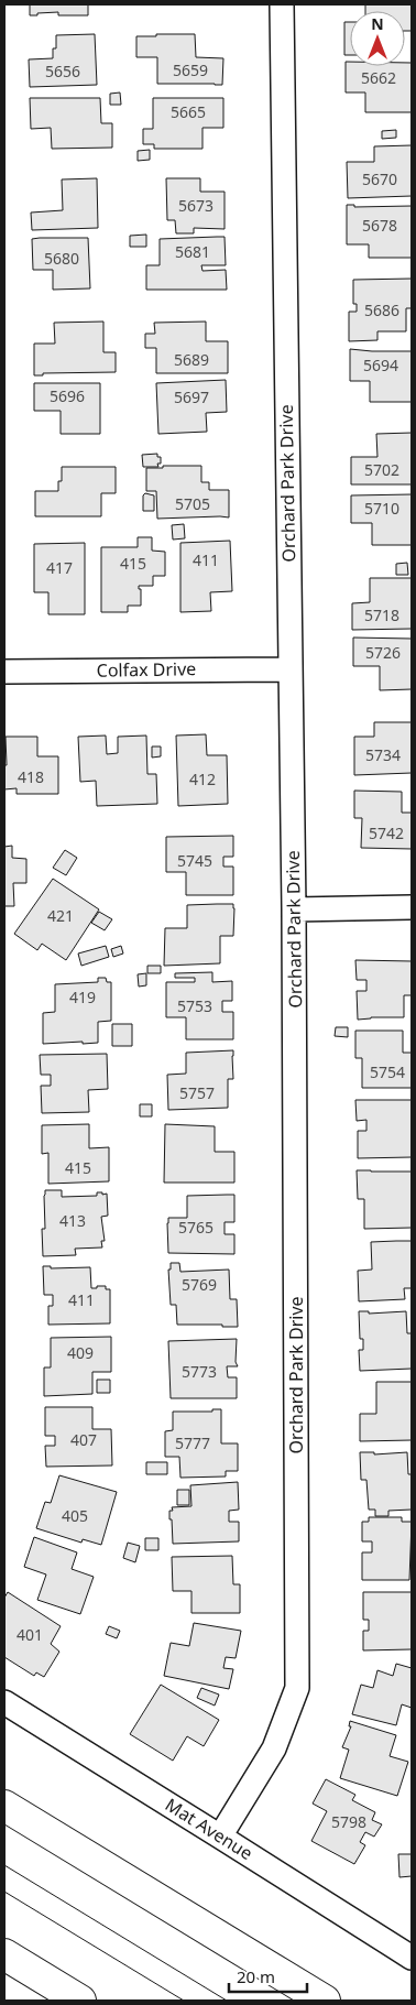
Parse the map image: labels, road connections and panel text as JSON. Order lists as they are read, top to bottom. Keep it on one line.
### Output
{"streets":{"street":["Orchard Park Drive","Colfax Drive","Mat Avenue"]},"crossings":[["Orchard Park Drive","Colfax Drive"],["Orchard Park Drive","Mat Avenue"]],"house_numbers":["5659","5656","5662","5665","5670","5673","5678","5681","5680","5686","5689","5694","5696","5697","5702","5705","5710","411","415","417","5718","5726","5734","418","412","5742","5745","421","419","5753","5754","5757","415","413","5765","5769","411","409","5773","407","5777","405","401","5798"],"scale_bar":"20 m","north":"top"}
